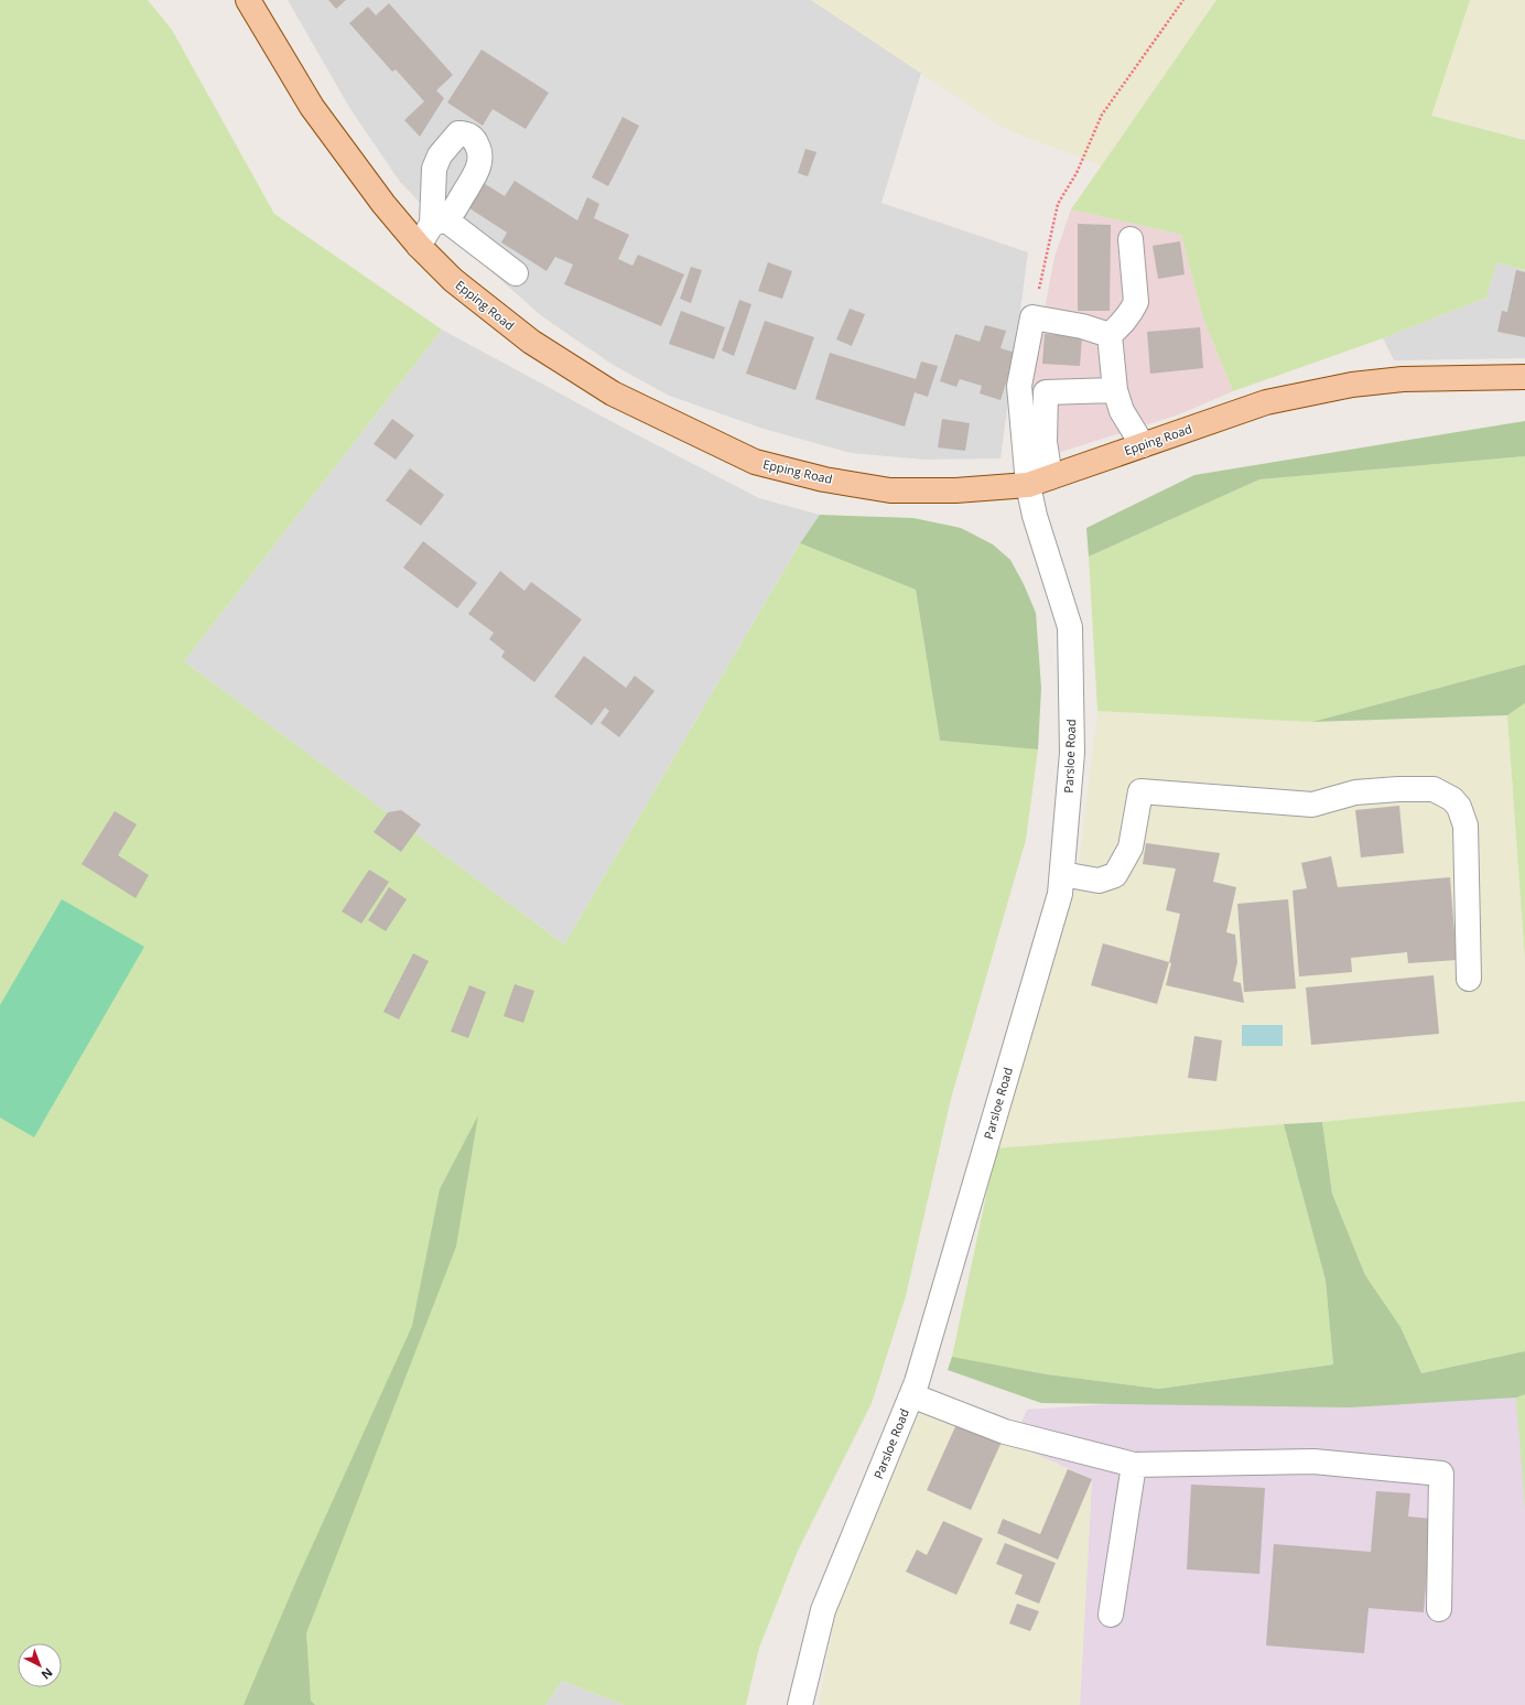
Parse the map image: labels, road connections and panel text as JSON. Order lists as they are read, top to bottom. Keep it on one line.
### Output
{"streets":{"main road":["Epping Road"],"street":["Parsloe Road"]},"crossings":[["Epping Road","Parsloe Road"]],"north":"bottom right"}
